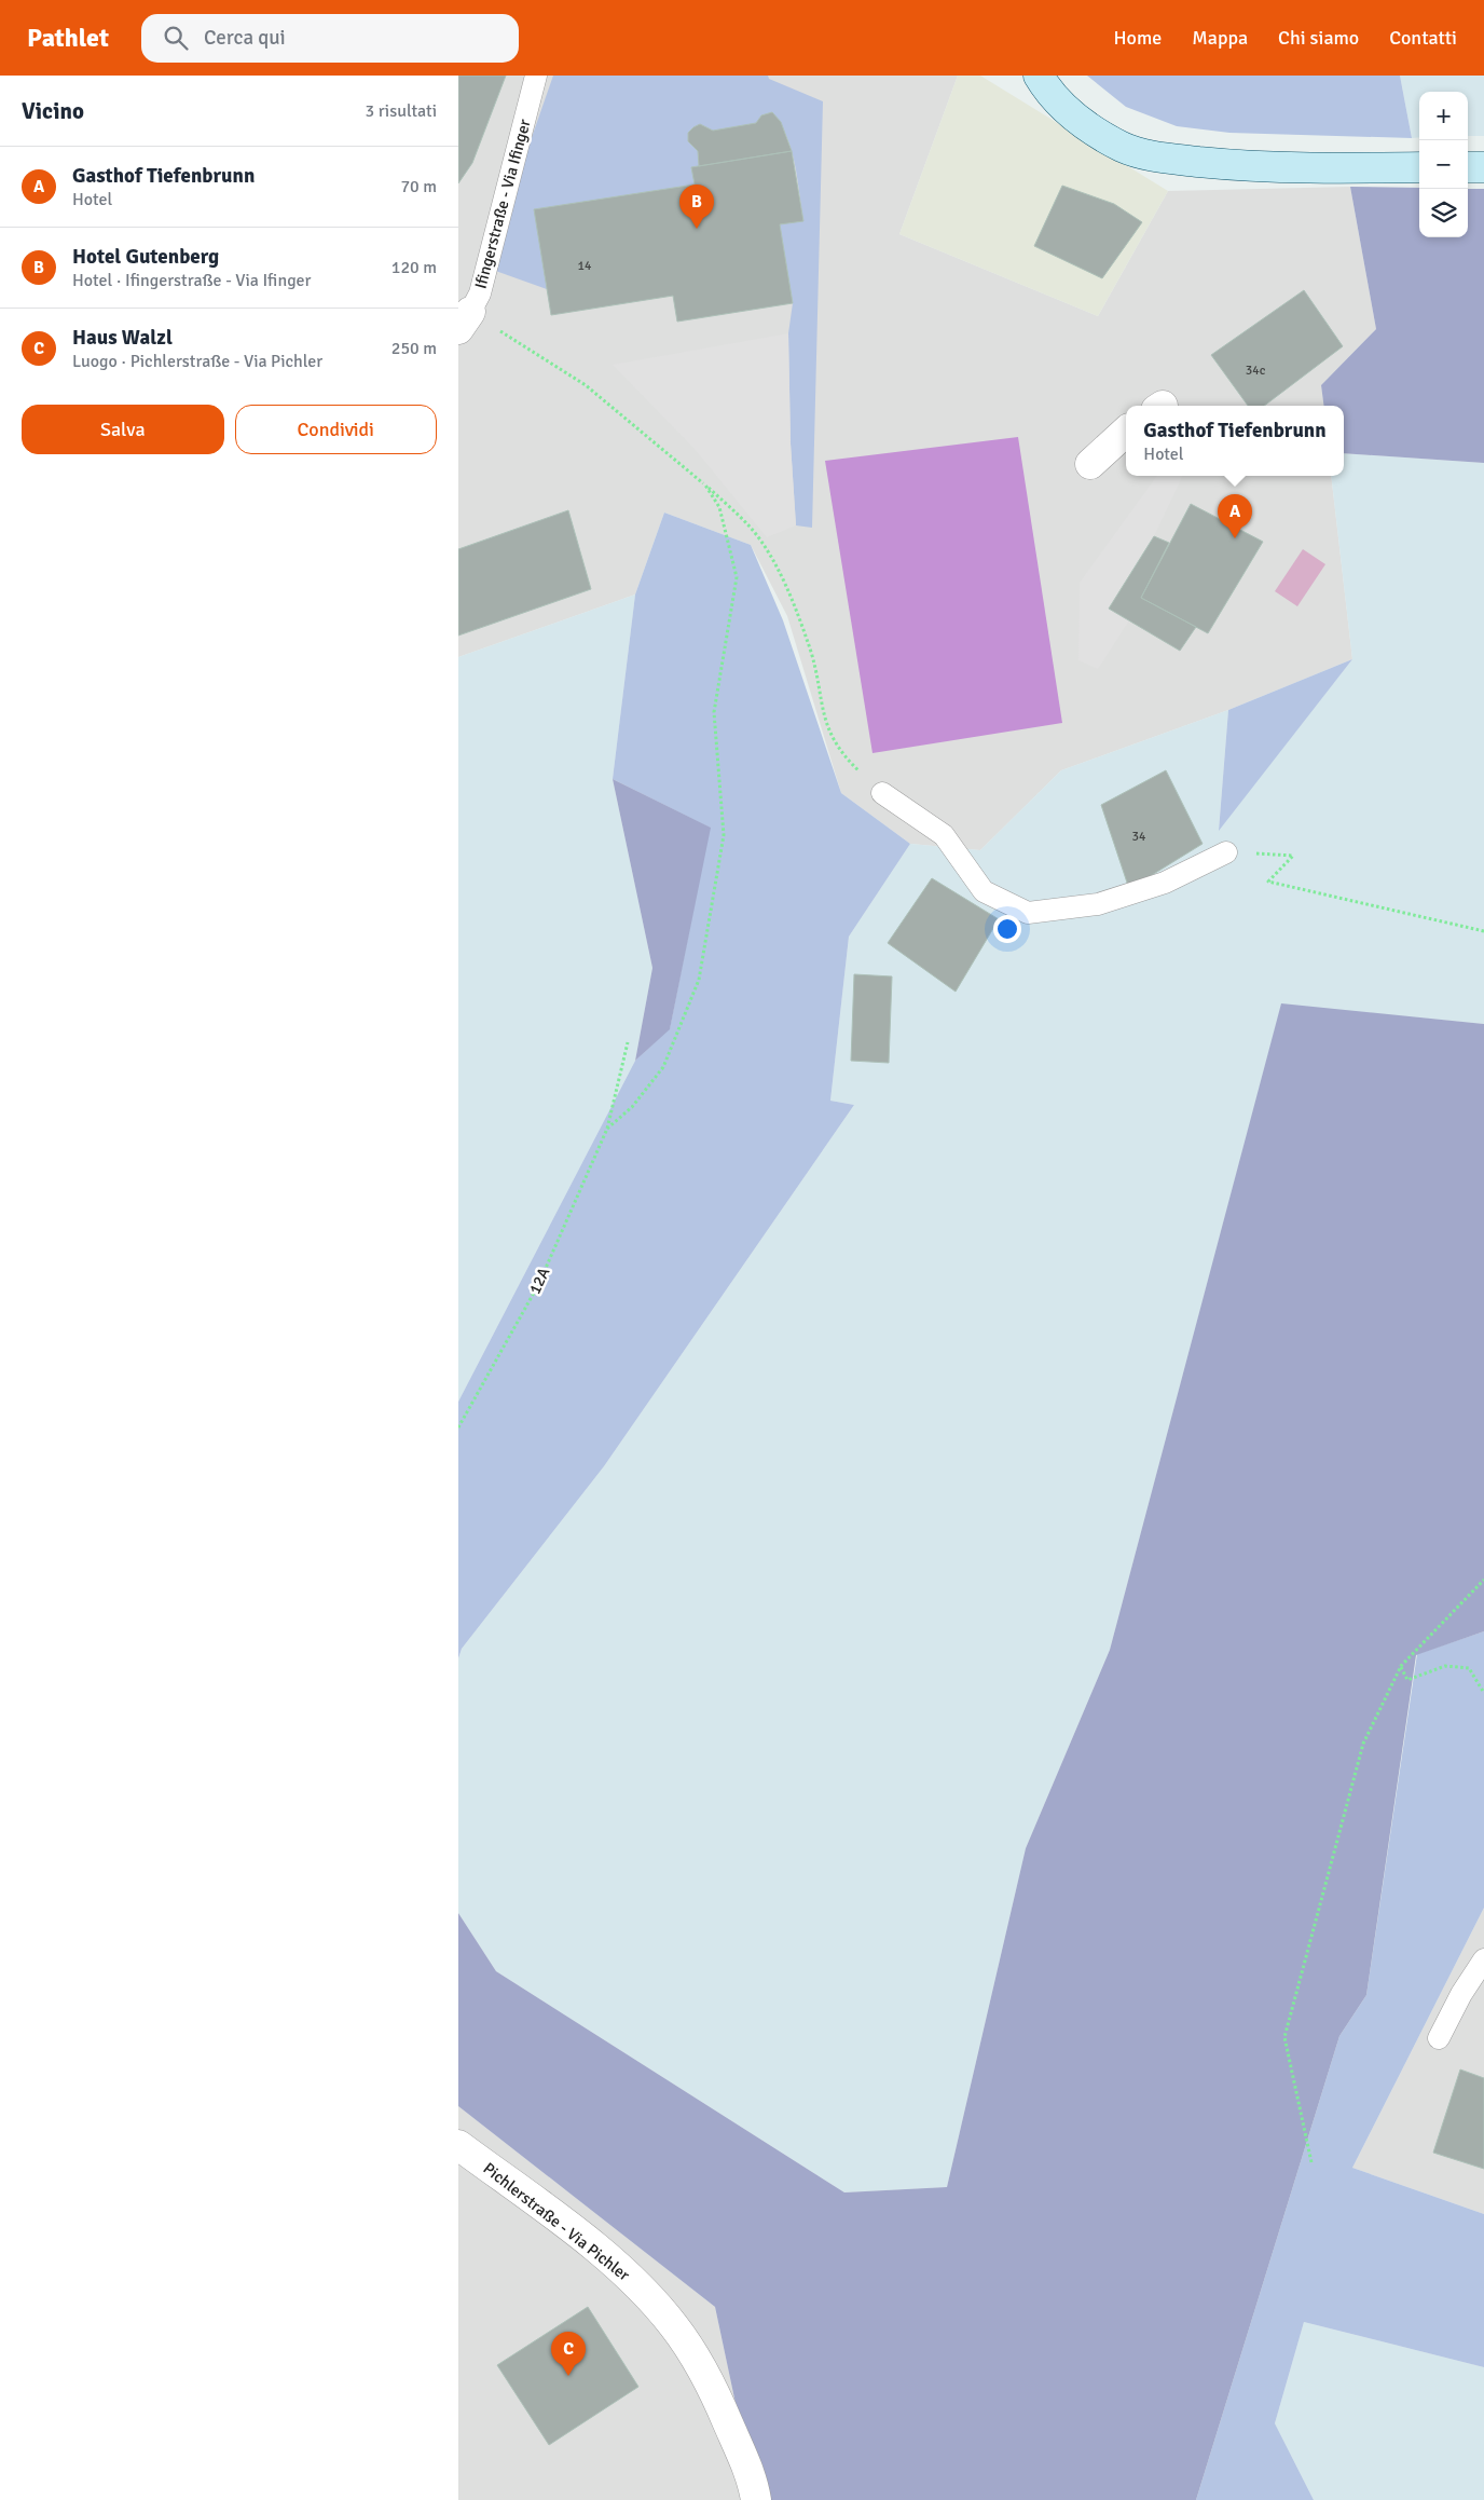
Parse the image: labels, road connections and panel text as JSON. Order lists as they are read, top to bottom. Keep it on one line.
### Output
{"streets":{"street":["Pichlerstraße - Via Pichler"],"lane":["Ifingerstraße - Via Ifinger"],"path":["12A"]},"house_numbers":["14","34c","34"],"page":{"header":"Pathlet","search":"Cerca qui","nav":["Home","Mappa","Chi siamo","Contatti"],"heading":["Vicino","3 risultati"],"map_buttons":["+","−"],"list":[{"mark":"A","name":"Gasthof Tiefenbrunn","note":"Hotel","value":"70 m"},{"mark":"B","name":"Hotel Gutenberg","note":"Hotel · Ifingerstraße - Via Ifinger","value":"120 m"},{"mark":"C","name":"Haus Walzl","note":"Luogo · Pichlerstraße - Via Pichler","value":"250 m"}],"pins":["B","A","C"],"buttons":["Salva","Condividi"],"popup":["Gasthof Tiefenbrunn","Hotel"]}}
